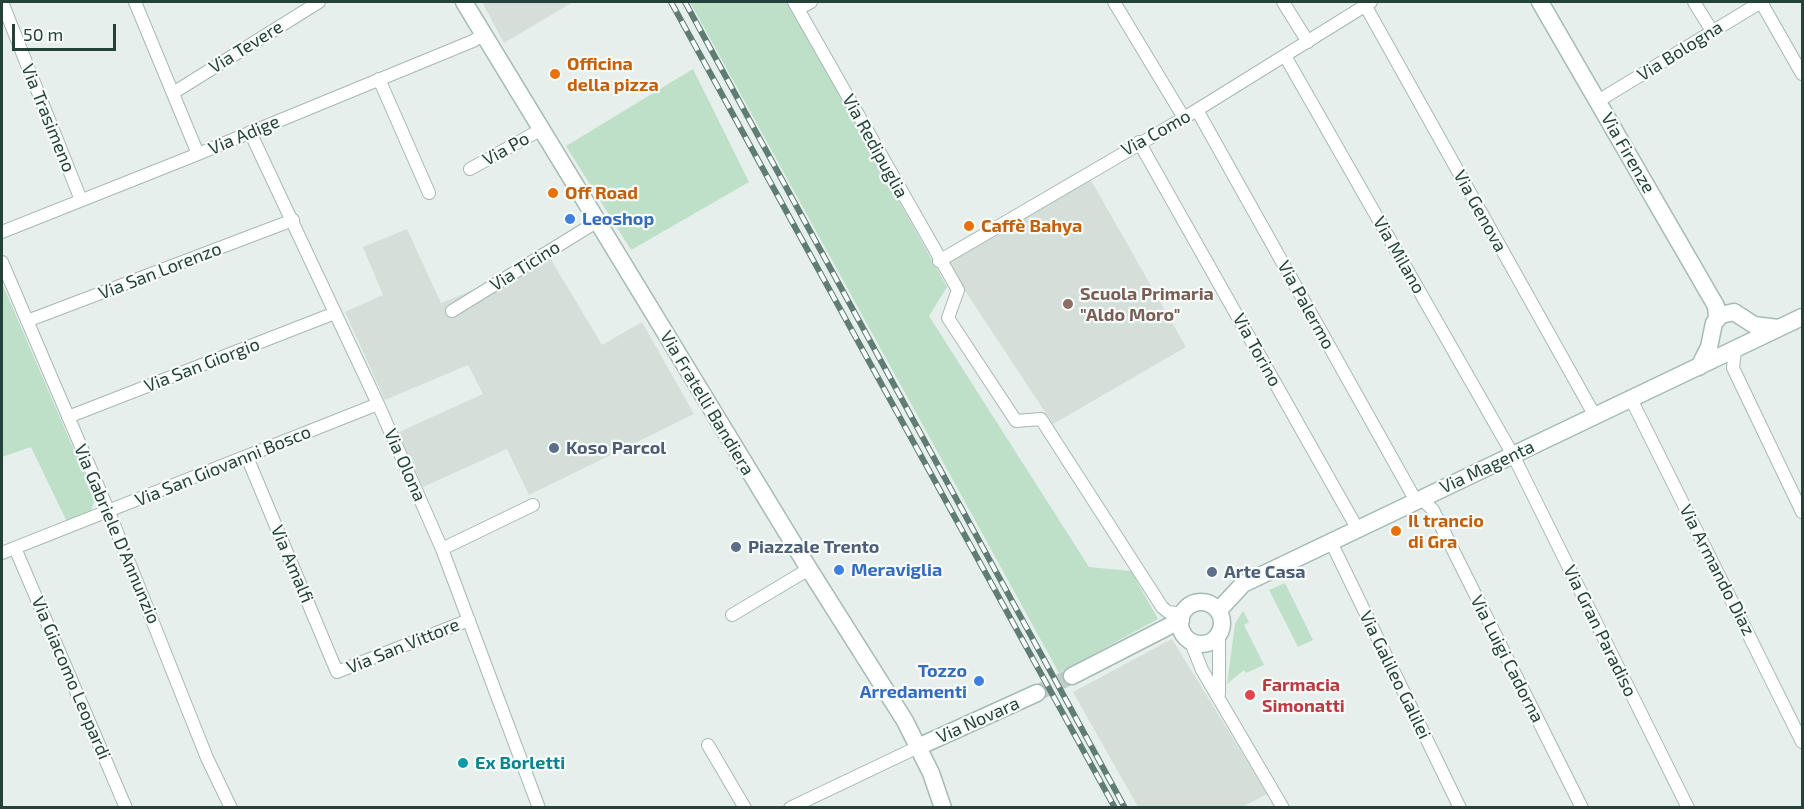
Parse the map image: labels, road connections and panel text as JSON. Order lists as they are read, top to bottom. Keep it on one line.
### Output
{"streets":{"street":["Via Tevere","Via Bologna","Via Trasimeno","Via Como","Via Adige","Via Redipuglia","Via Po","Via Firenze","Via Genova","Via Milano","Via Ticino","Via San Lorenzo","Via Palermo","Via Torino","Via San Giorgio","Via Fratelli Bandiera","Via Olona","Via San Giovanni Bosco","Via Magenta","Via Gabriele D'Annunzio","Via Amalfi","Via Armando Diaz","Via Gran Paradiso","Via San Vittore","Via Luigi Cadorna","Via Galileo Galilei","Via Giacomo Leopardi","Via Novara"]},"crossings":[["Via Bologna","Via Firenze"],["Via Trasimeno","Via Adige"],["Via Como","Via Redipuglia"],["Via Como","Via Genova"],["Via Como","Via Milano"],["Via Como","Via Palermo"],["Via Como","Via Torino"],["Via Adige","Via Fratelli Bandiera"],["Via Adige","Via Olona"],["Via Redipuglia","Via Magenta"],["Via Po","Via Fratelli Bandiera"],["Via Firenze","Via Magenta"],["Via Genova","Via Magenta"],["Via Milano","Via Magenta"],["Via Milano","Via Gran Paradiso"],["Via Ticino","Via Fratelli Bandiera"],["Via San Lorenzo","Via Olona"],["Via San Lorenzo","Via Gabriele D'Annunzio"],["Via Palermo","Via Magenta"],["Via Palermo","Via Luigi Cadorna"],["Via Torino","Via Magenta"],["Via San Giorgio","Via Olona"],["Via San Giorgio","Via Gabriele D'Annunzio"],["Via Fratelli Bandiera","Via Novara"],["Via Olona","Via San Giovanni Bosco"],["Via Olona","Via San Vittore"],["Via San Giovanni Bosco","Via Gabriele D'Annunzio"],["Via San Giovanni Bosco","Via Amalfi"],["Via San Giovanni Bosco","Via Giacomo Leopardi"],["Via Magenta","Via Armando Diaz"],["Via Magenta","Via Gran Paradiso"],["Via Magenta","Via Luigi Cadorna"],["Via Magenta","Via Galileo Galilei"],["Via Amalfi","Via San Vittore"]],"places":["Officina della pizza","Off Road","Leoshop","Caffè Bahya","Scuola Primaria \"Aldo Moro\"","Koso Parcol","Il trancio di Gra","Piazzale Trento","Meraviglia","Arte Casa","Tozzo Arredamenti","Farmacia Simonatti","Ex Borletti"],"scale_bar":"50 m"}
